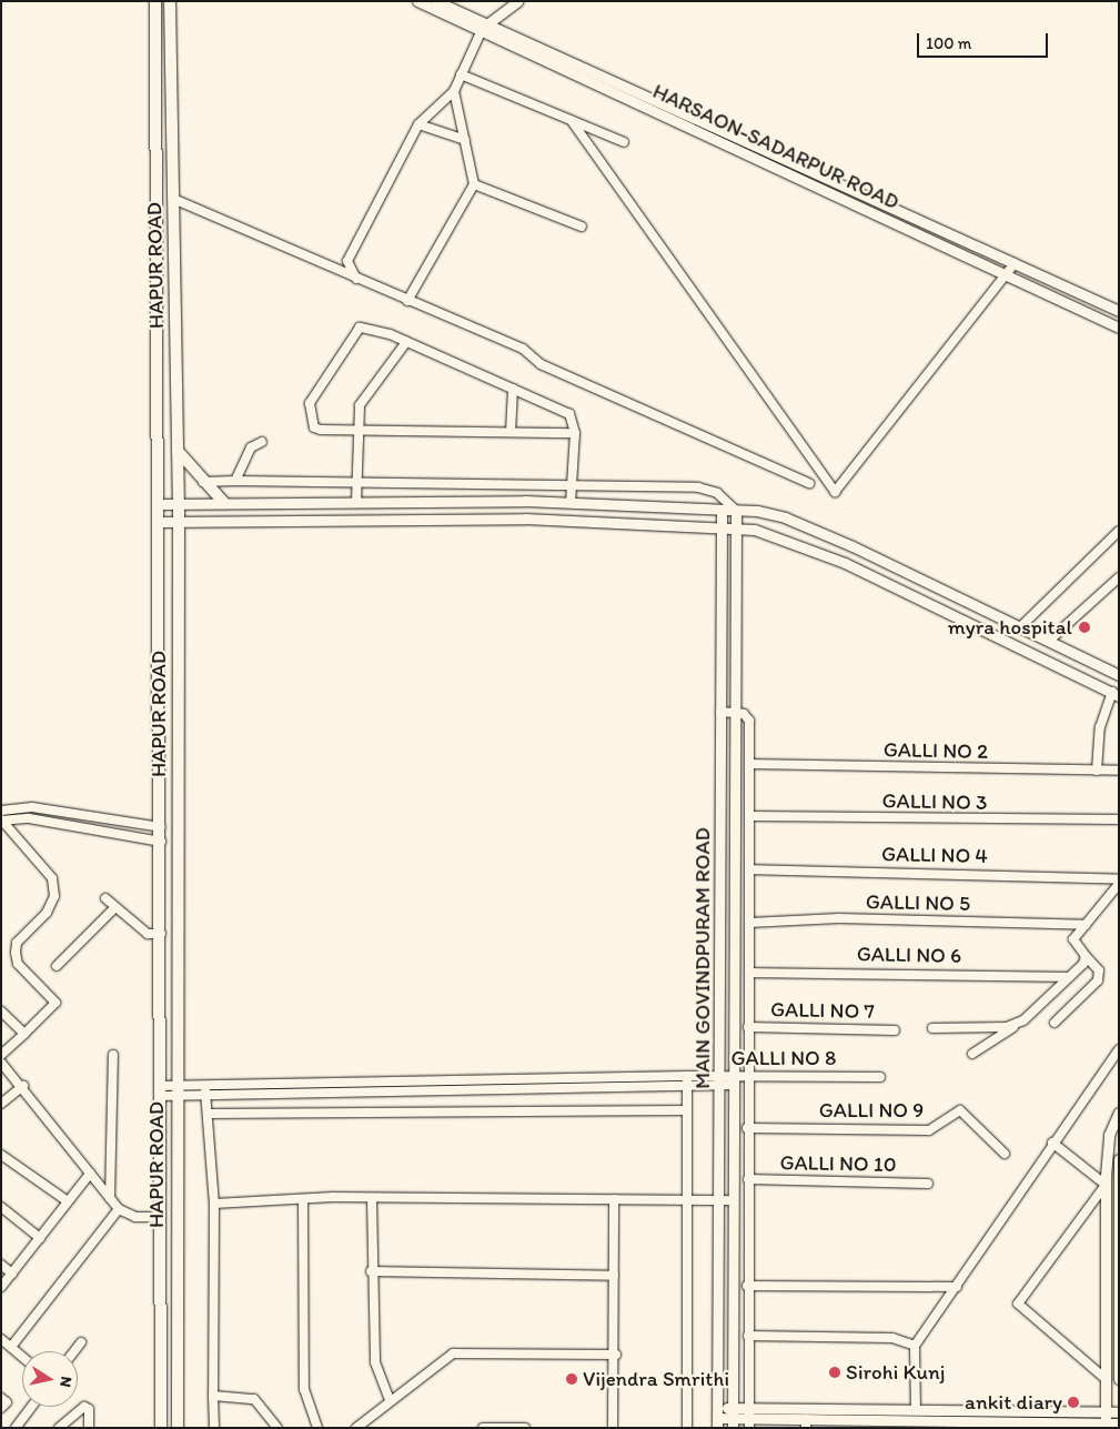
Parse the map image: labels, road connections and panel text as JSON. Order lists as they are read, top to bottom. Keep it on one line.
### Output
{"streets":{"main road":["HAPUR ROAD"],"street":["HARSAON-SADARPUR ROAD","GALLI NO 2","GALLI NO 3","GALLI NO 4","GALLI NO 5","GALLI NO 6","MAIN GOVINDPURAM ROAD","GALLI NO 7","GALLI NO 8","GALLI NO 9","GALLI NO 10"]},"crossings":[["MAIN GOVINDPURAM ROAD","GALLI NO 8"]],"places":["myra hospital","Sirohi Kunj","Vijendra Smrithi","ankit diary"],"scale_bar":"100 m","north":"right"}
